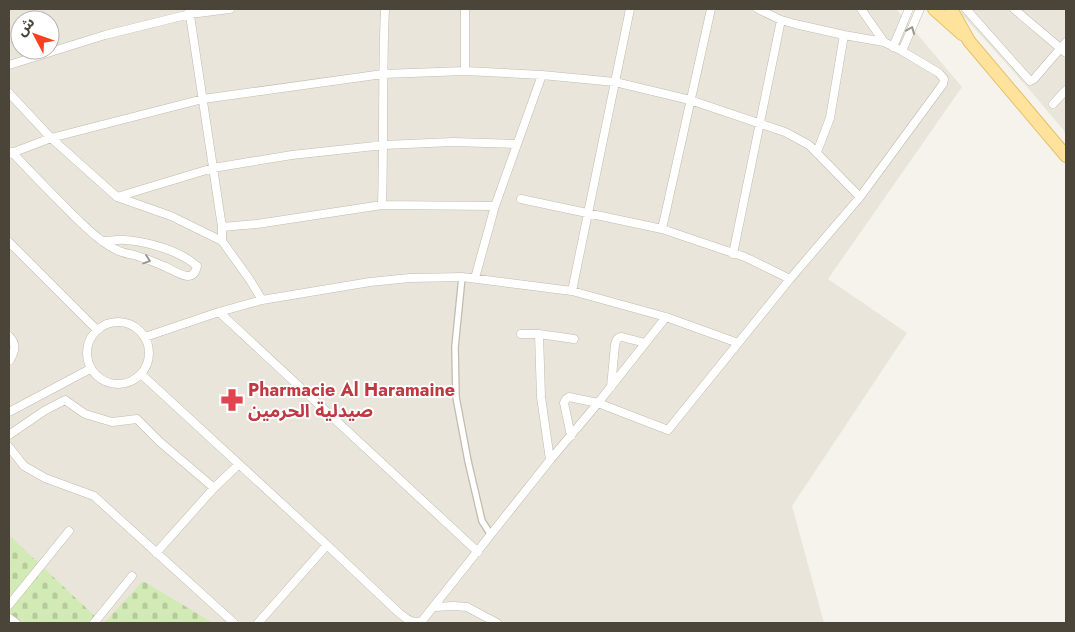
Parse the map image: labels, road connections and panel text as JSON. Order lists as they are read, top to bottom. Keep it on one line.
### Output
{"places":{"pharmacy":["Pharmacie Al Haramaine صيدلية الحرمين"]},"north":"top left"}
